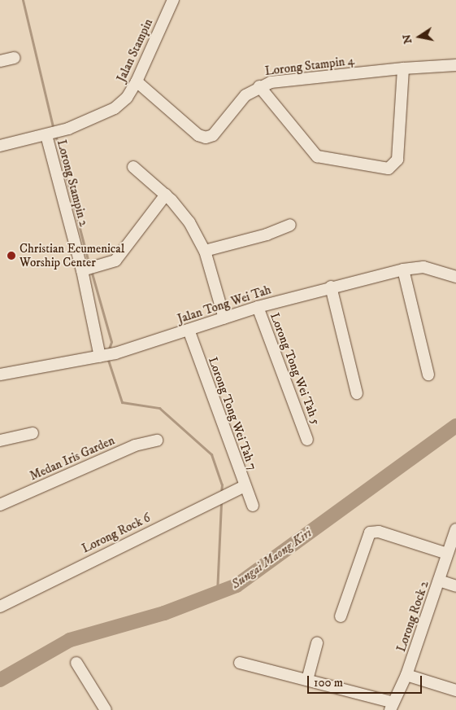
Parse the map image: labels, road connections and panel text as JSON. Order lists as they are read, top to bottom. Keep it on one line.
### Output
{"streets":{"street":["Jalan Stampin","Lorong Stampin 4","Lorong Stampin 2","Jalan Tong Wei Tah","Lorong Tong Wei Tah 5","Lorong Tong Wei Tah 7","Medan Iris Garden","Lorong Rock 6","Lorong Rock 2"]},"crossings":[["Jalan Stampin","Lorong Stampin 4"],["Jalan Stampin","Lorong Stampin 2"],["Lorong Stampin 2","Jalan Tong Wei Tah"],["Jalan Tong Wei Tah","Lorong Tong Wei Tah 5"],["Jalan Tong Wei Tah","Lorong Tong Wei Tah 7"],["Lorong Tong Wei Tah 7","Lorong Rock 6"]],"water":["Sungai Maong Kiri"],"places":["Christian Ecumenical Worship Center"],"scale_bar":"100 m","north":"left"}
